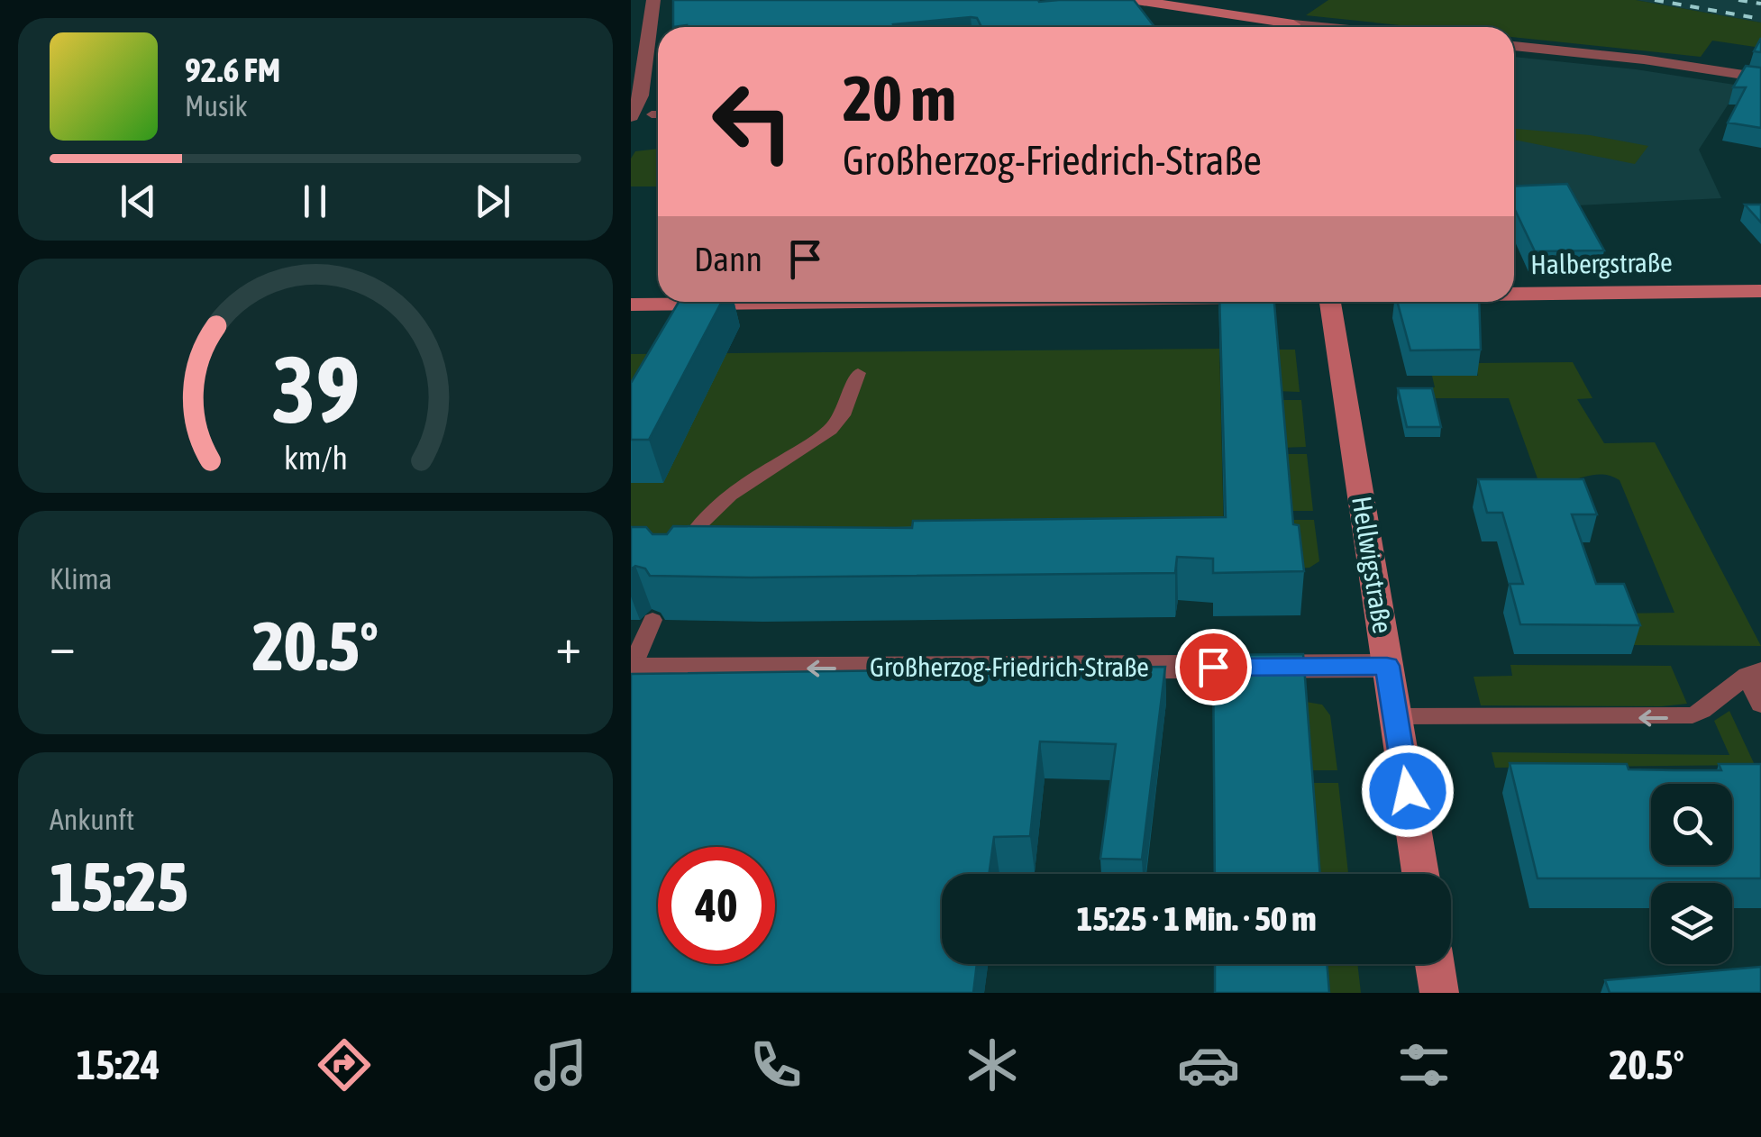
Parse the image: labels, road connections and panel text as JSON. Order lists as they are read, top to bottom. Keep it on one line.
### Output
{"streets":{"street":["Halbergstraße","Hellwigstraße","Großherzog-Friedrich-Straße"]},"crossings":[["Hellwigstraße","Großherzog-Friedrich-Straße"]],"one_way":["Großherzog-Friedrich-Straße"],"page":{"turn":["20 m","Großherzog-Friedrich-Straße"],"song":["92.6 FM","Musik"],"then":"Dann","tile":["Klima",["Ankunft","15:25"]],"heat":["−","20.5°","+"],"limit":"40","trip":"15:25 · 1 Min. · 50 m","tabs":["15:24","20.5°"],"gauge":["39","km/h"]}}
